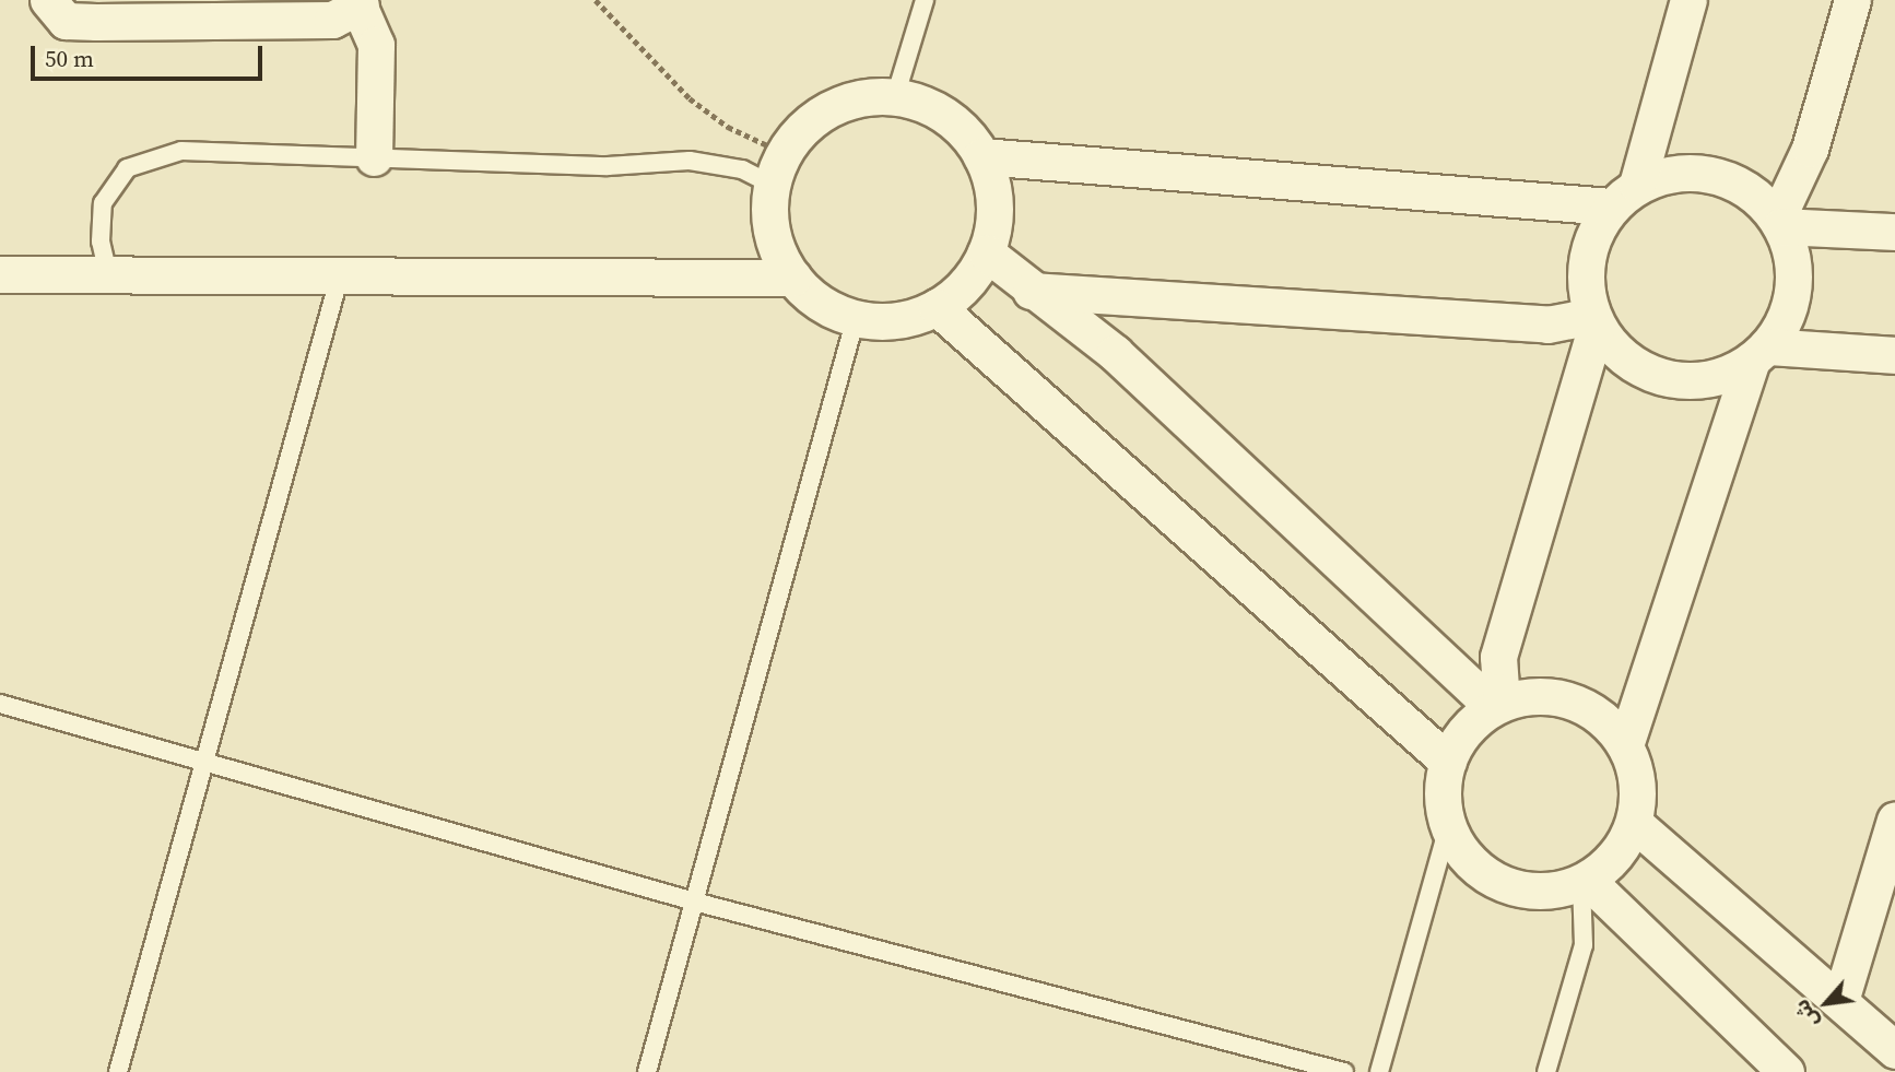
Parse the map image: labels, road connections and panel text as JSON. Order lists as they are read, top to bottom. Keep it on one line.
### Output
{"scale_bar":"50 m","north":"bottom left"}
